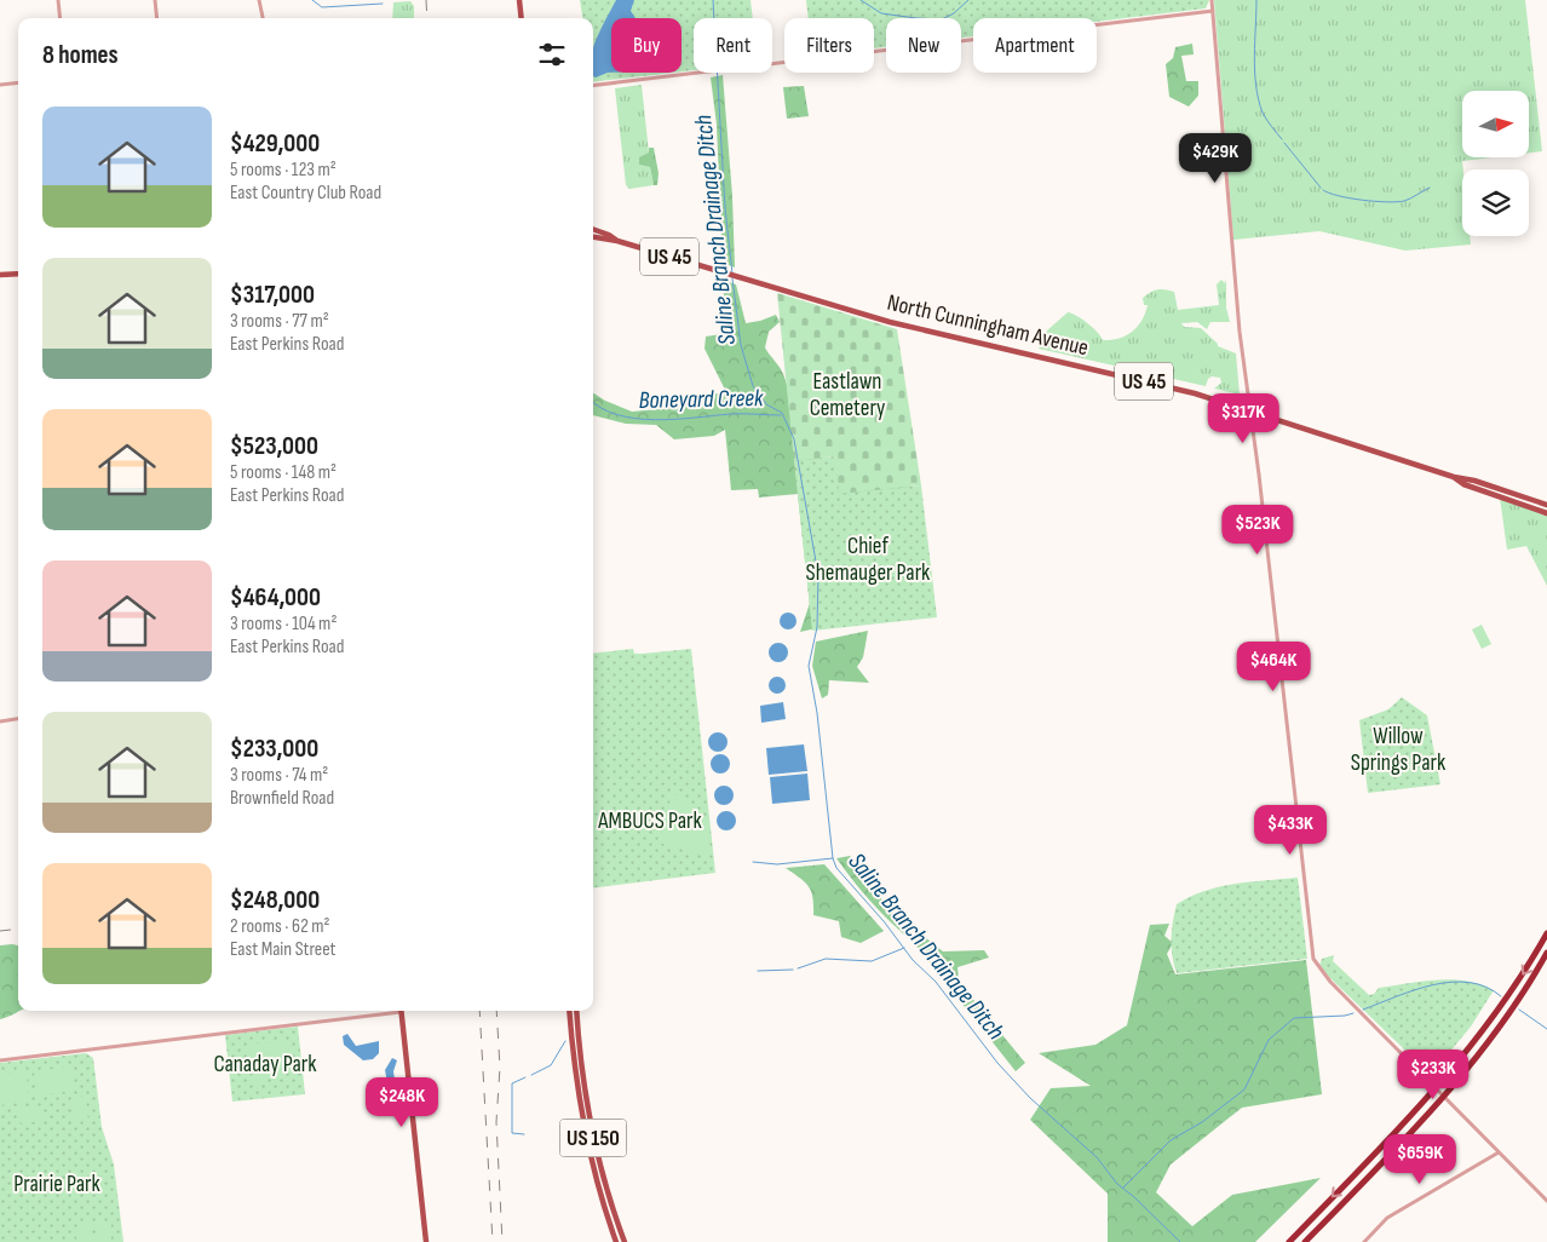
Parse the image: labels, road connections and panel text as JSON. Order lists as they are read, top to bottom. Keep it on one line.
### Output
{"streets":{"main road":["US 45","North Cunningham Avenue","US 150"]},"water":["Saline Branch Drainage Ditch","Boneyard Creek"],"parks":["Eastlawn Cemetery","Chief Shemauger Park","Willow Springs Park","AMBUCS Park","Canaday Park","Prairie Park"],"north":"right","page":{"chip":["Buy","Rent","Filters","New","Apartment"],"heading":"8 homes","list":[{"name":"$429,000","note":"5 rooms · 123 m² · East Country Club Road"},{"name":"$317,000","note":"3 rooms · 77 m² · East Perkins Road"},{"name":"$523,000","note":"5 rooms · 148 m² · East Perkins Road"},{"name":"$464,000","note":"3 rooms · 104 m² · East Perkins Road"},{"name":"$233,000","note":"3 rooms · 74 m² · Brownfield Road"},{"name":"$248,000","note":"2 rooms · 62 m² · East Main Street"}],"price":["$429K","$317K","$523K","$464K","$433K","$233K","$248K","$659K"]}}
